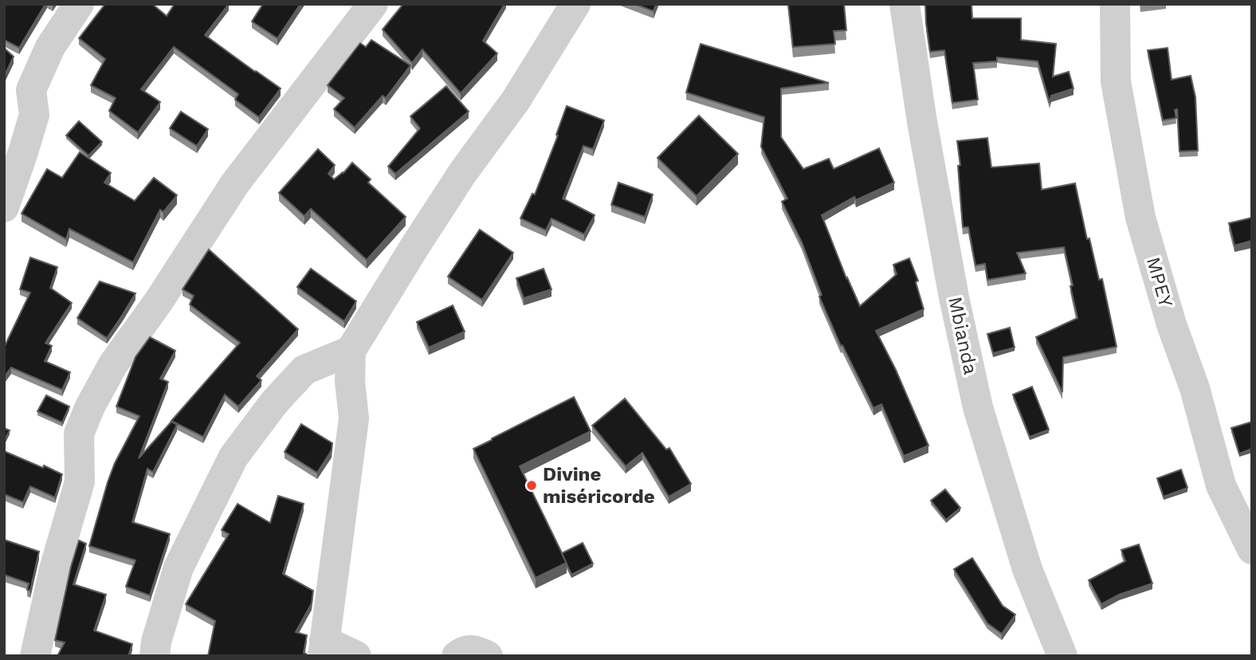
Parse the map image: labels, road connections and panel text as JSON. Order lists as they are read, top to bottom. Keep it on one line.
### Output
{"streets":{"street":["MPEY","Mbianda"]},"places":["Divine miséricorde"]}
